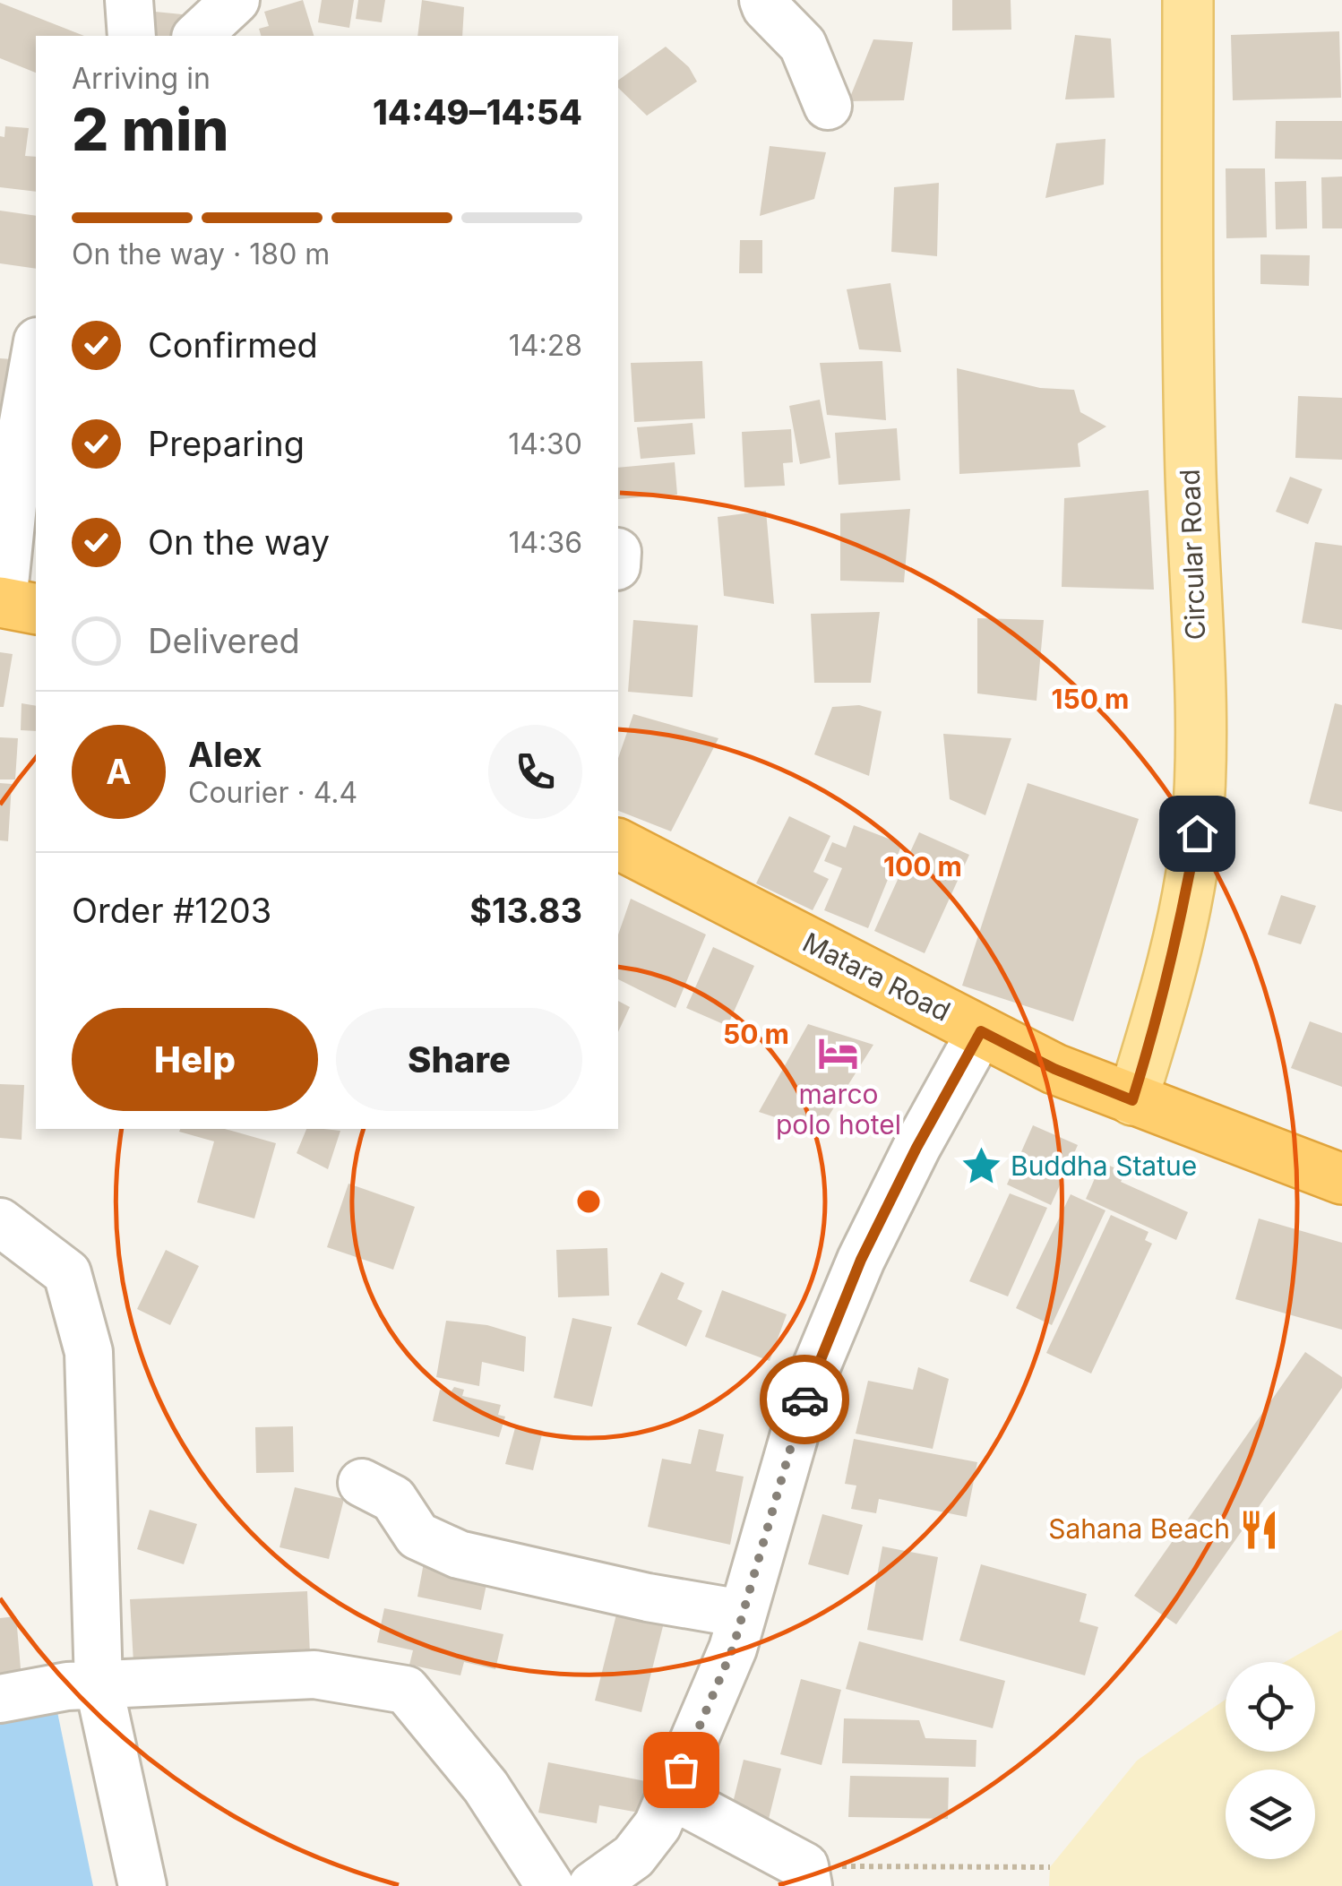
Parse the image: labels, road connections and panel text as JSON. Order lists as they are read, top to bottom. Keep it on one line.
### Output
{"streets":{"highway":["Matara Road"],"main road":["Circular Road"]},"crossings":[["Circular Road","Matara Road"]],"places":{"hotel":["marco polo hotel"],"place":["Buddha Statue"],"restaurant":["Sahana Beach"]},"page":{"heading":["2 min","Arriving in","14:49–14:54"],"panel":["Alex","Courier · 4.4","Order #1203","$13.83"],"bar":"On the way · 180 m","list":[["Confirmed","14:28"],["Preparing","14:30"],["On the way","14:36"],"Delivered"],"round":"A","buttons":["Help","Share"]},"rings":["150 m","100 m","50 m"]}
